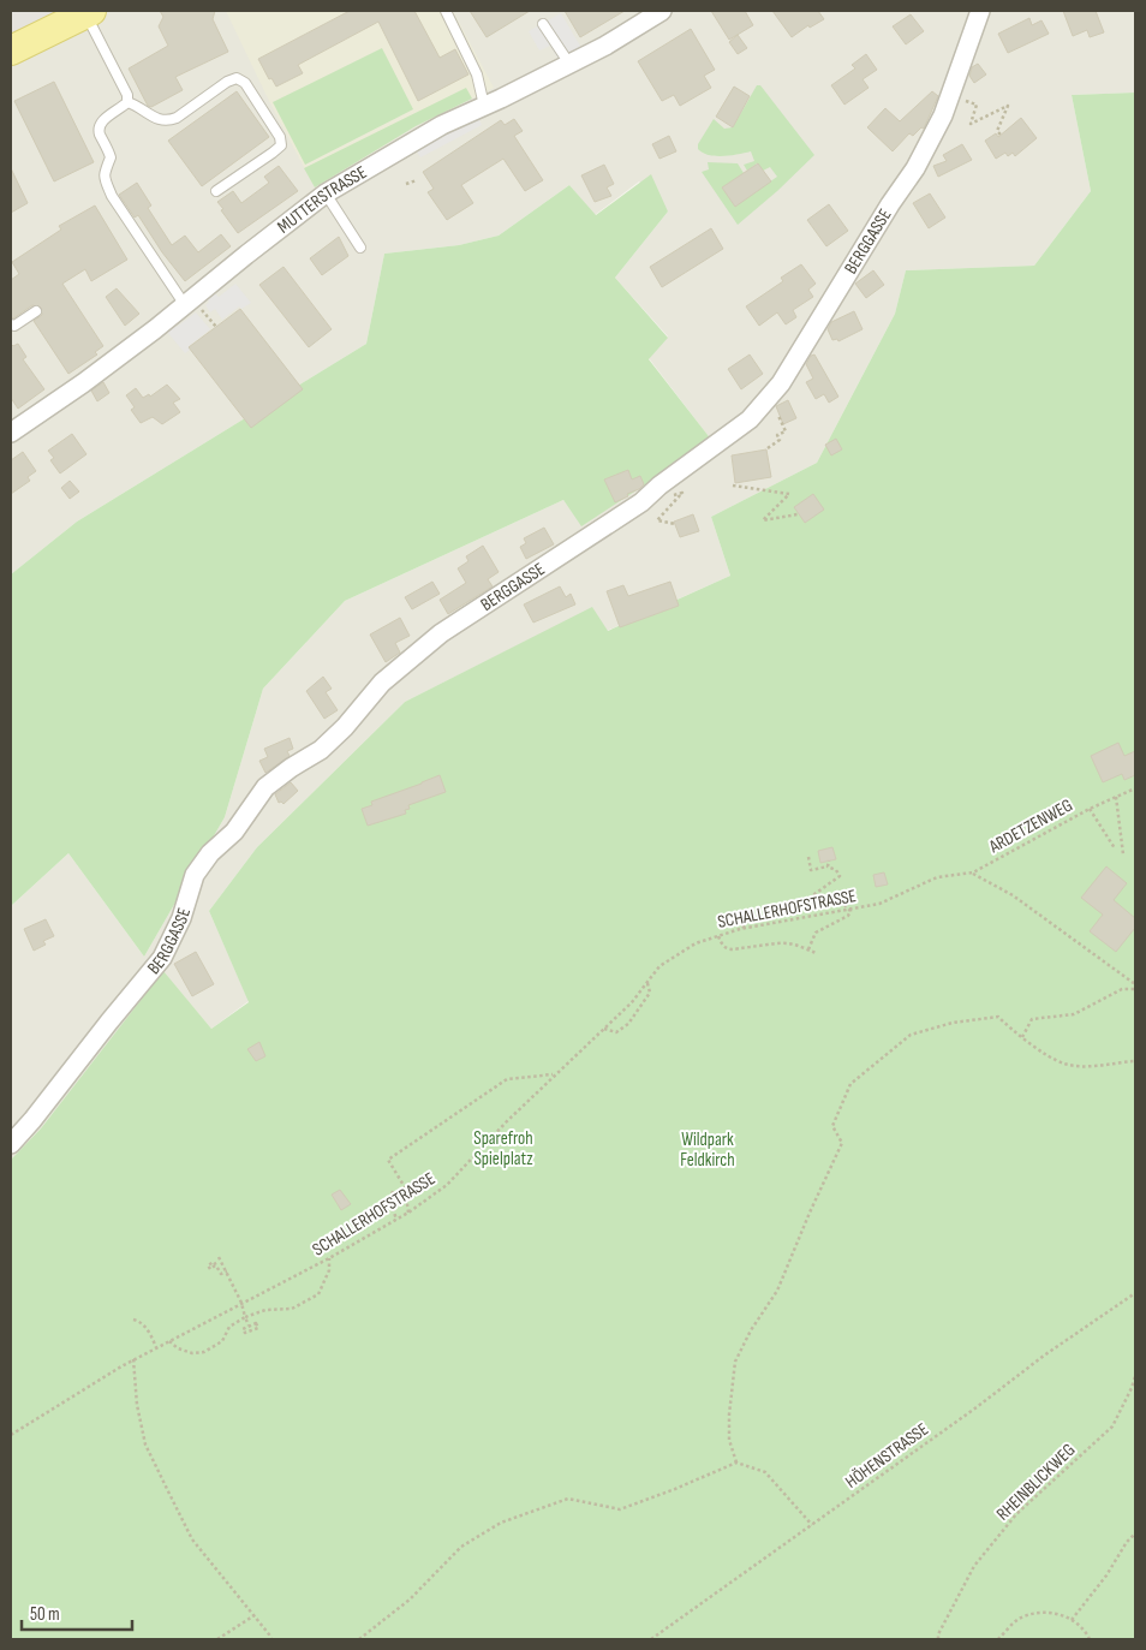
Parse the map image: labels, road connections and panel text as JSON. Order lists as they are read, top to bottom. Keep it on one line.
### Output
{"streets":{"street":["MUTTERSTRASSE","BERGGASSE"],"path":["ARDETZENWEG","SCHALLERHOFSTRASSE","HÖHENSTRASSE","RHEINBLICKWEG"]},"crossings":[["ARDETZENWEG","SCHALLERHOFSTRASSE"]],"parks":["Sparefroh Spielplatz","Wildpark Feldkirch"],"scale_bar":"50 m"}
